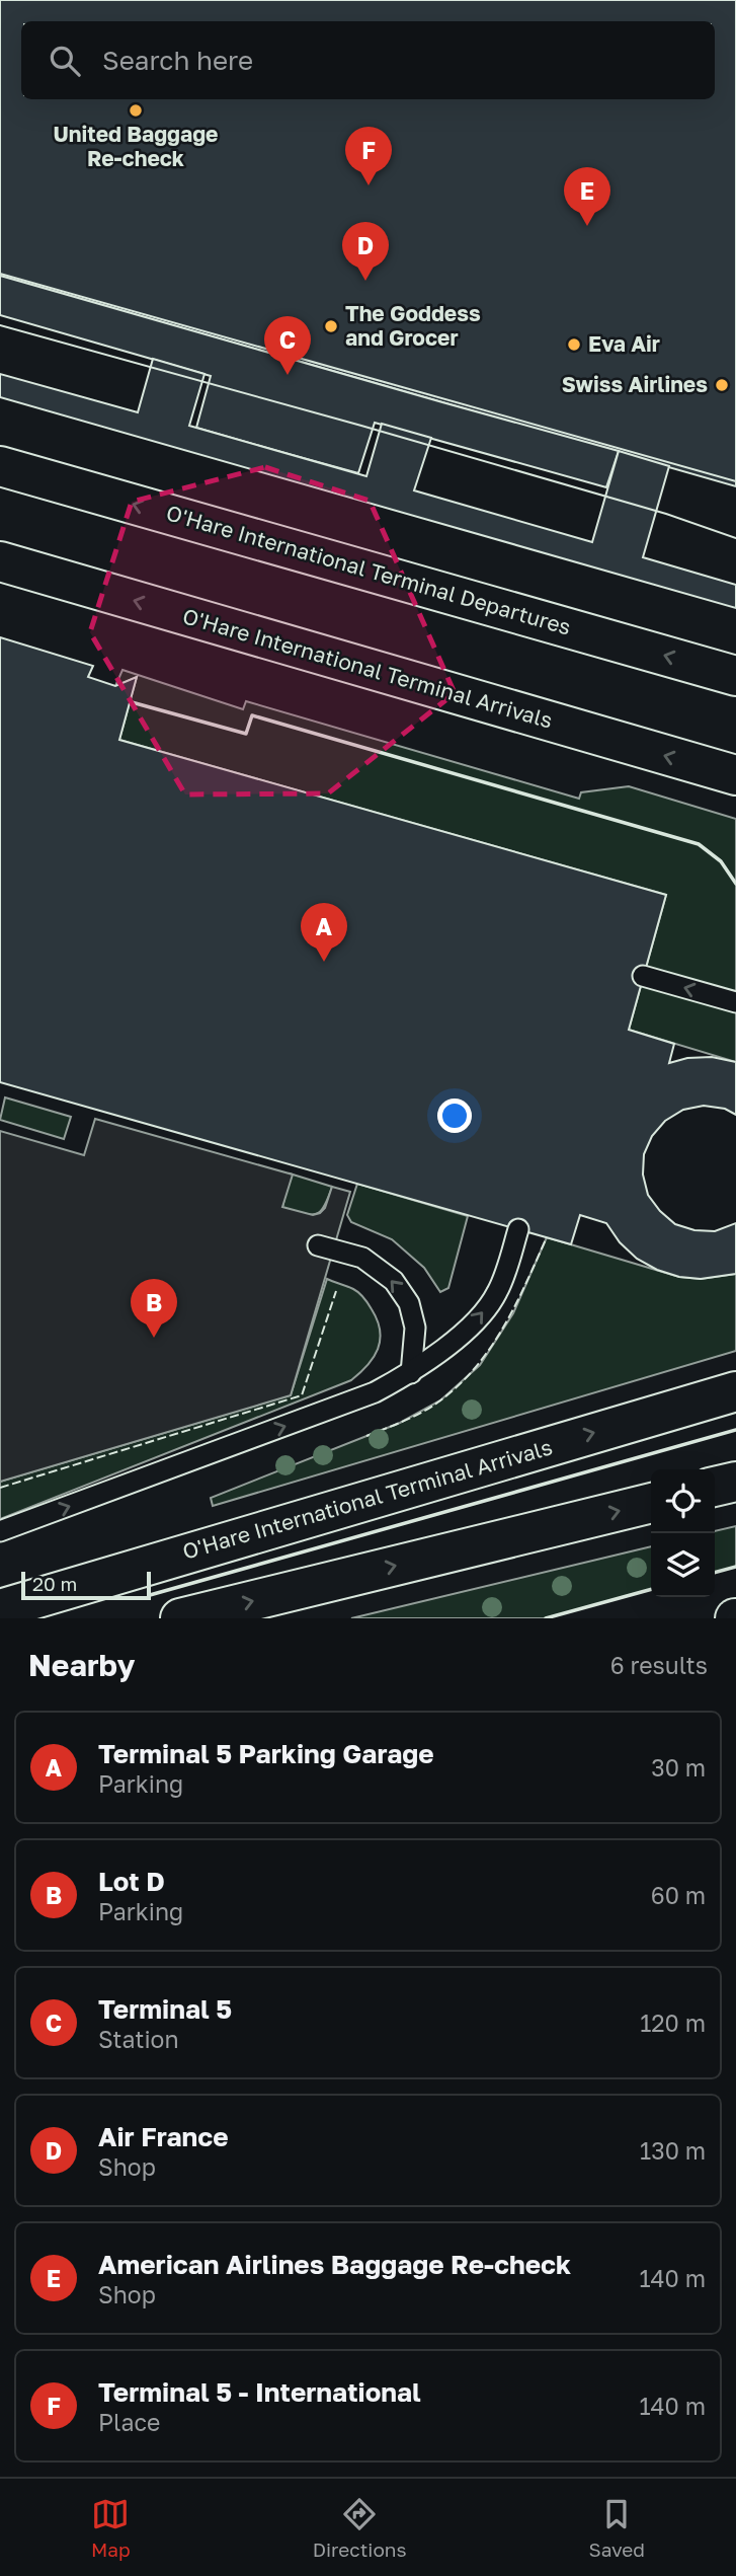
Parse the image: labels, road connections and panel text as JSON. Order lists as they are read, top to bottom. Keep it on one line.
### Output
{"streets":{"street":["O'Hare International Terminal Departures","O'Hare International Terminal Arrivals"]},"one_way":["O'Hare International Terminal Departures"],"places":["United Baggage Re-check","The Goddess and Grocer","Eva Air","Swiss Airlines"],"scale_bar":"20 m","page":{"search":"Search here","pins":["F","E","D","C","A","B"],"scale":"20 m","heading":["Nearby","6 results"],"list":[{"mark":"A","name":"Terminal 5 Parking Garage","note":"Parking","value":"30 m"},{"mark":"B","name":"Lot D","note":"Parking","value":"60 m"},{"mark":"C","name":"Terminal 5","note":"Station","value":"120 m"},{"mark":"D","name":"Air France","note":"Shop","value":"130 m"},{"mark":"E","name":"American Airlines Baggage Re-check","note":"Shop","value":"140 m"},{"mark":"F","name":"Terminal 5 - International","note":"Place","value":"140 m"}],"nav":["Map","Directions","Saved"]}}
